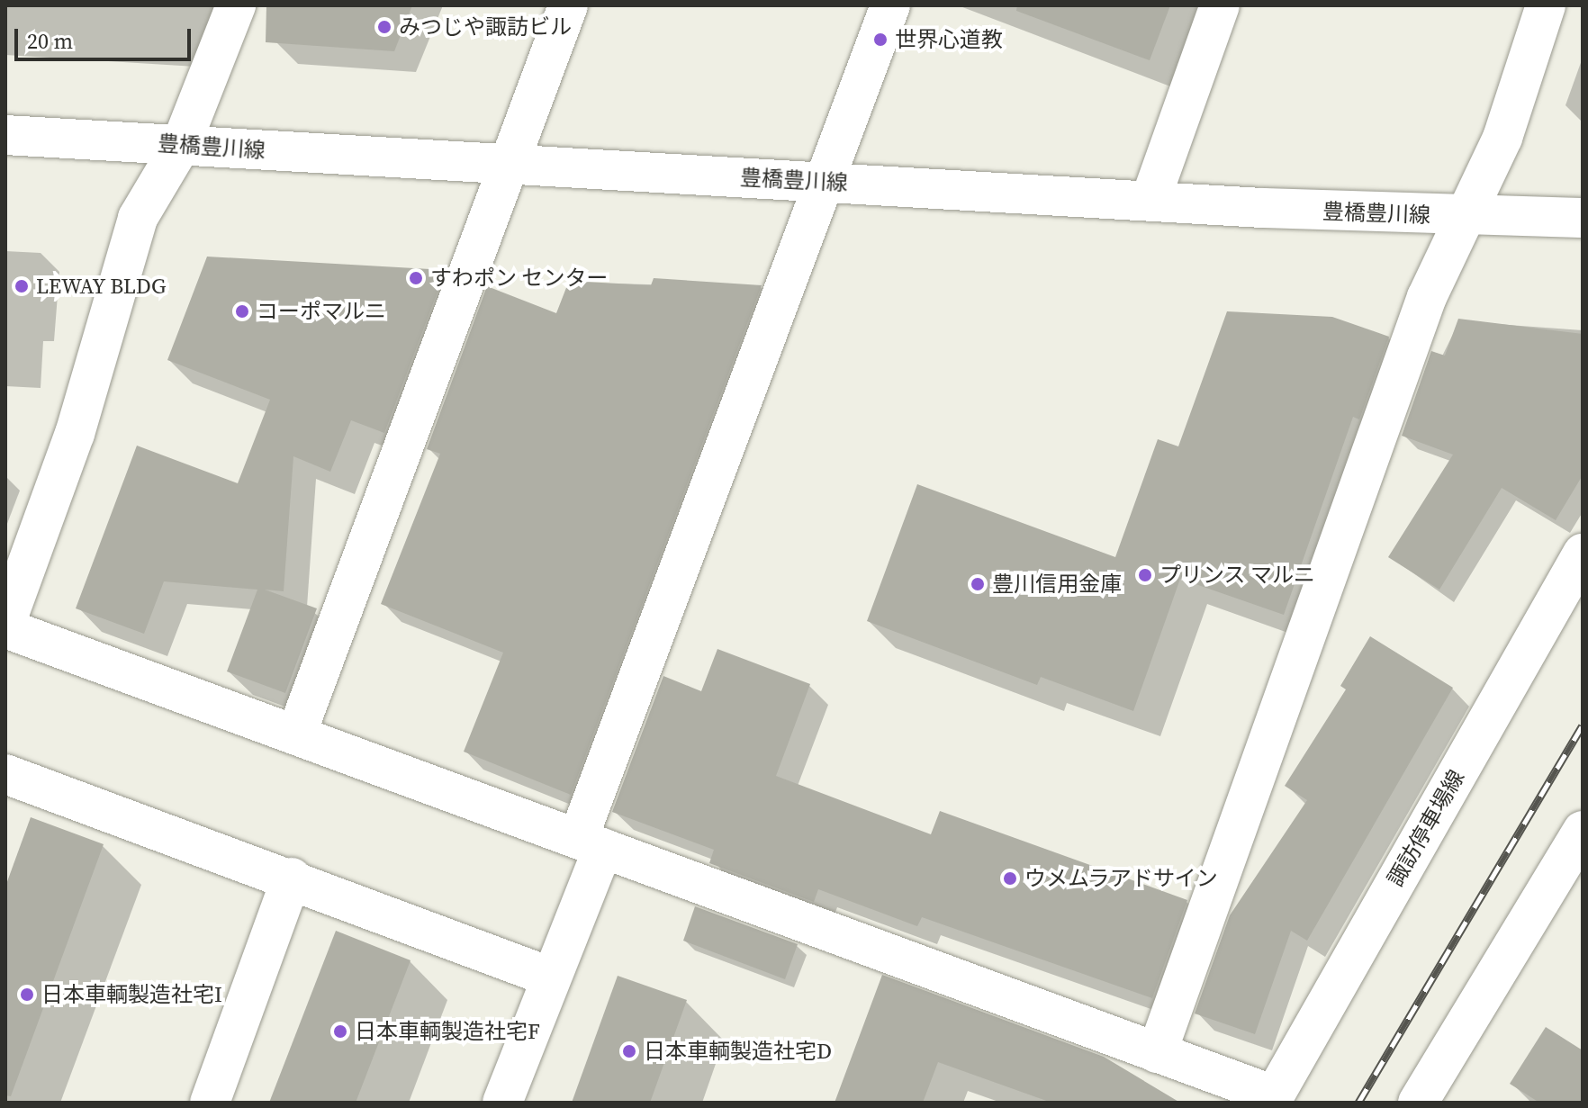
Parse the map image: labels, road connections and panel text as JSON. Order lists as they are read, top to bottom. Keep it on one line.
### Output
{"streets":{"street":["豊橋豊川線","諏訪停車場線"]},"places":["みつじや諏訪ビル","世界心道教","すわポン センター","LEWAY BLDG","コーポマルニ","プリンス マルニ","豊川信用金庫","ウメムラアドサイン","日本車輌製造社宅I","日本車輌製造社宅F","日本車輌製造社宅D"],"scale_bar":"20 m"}
